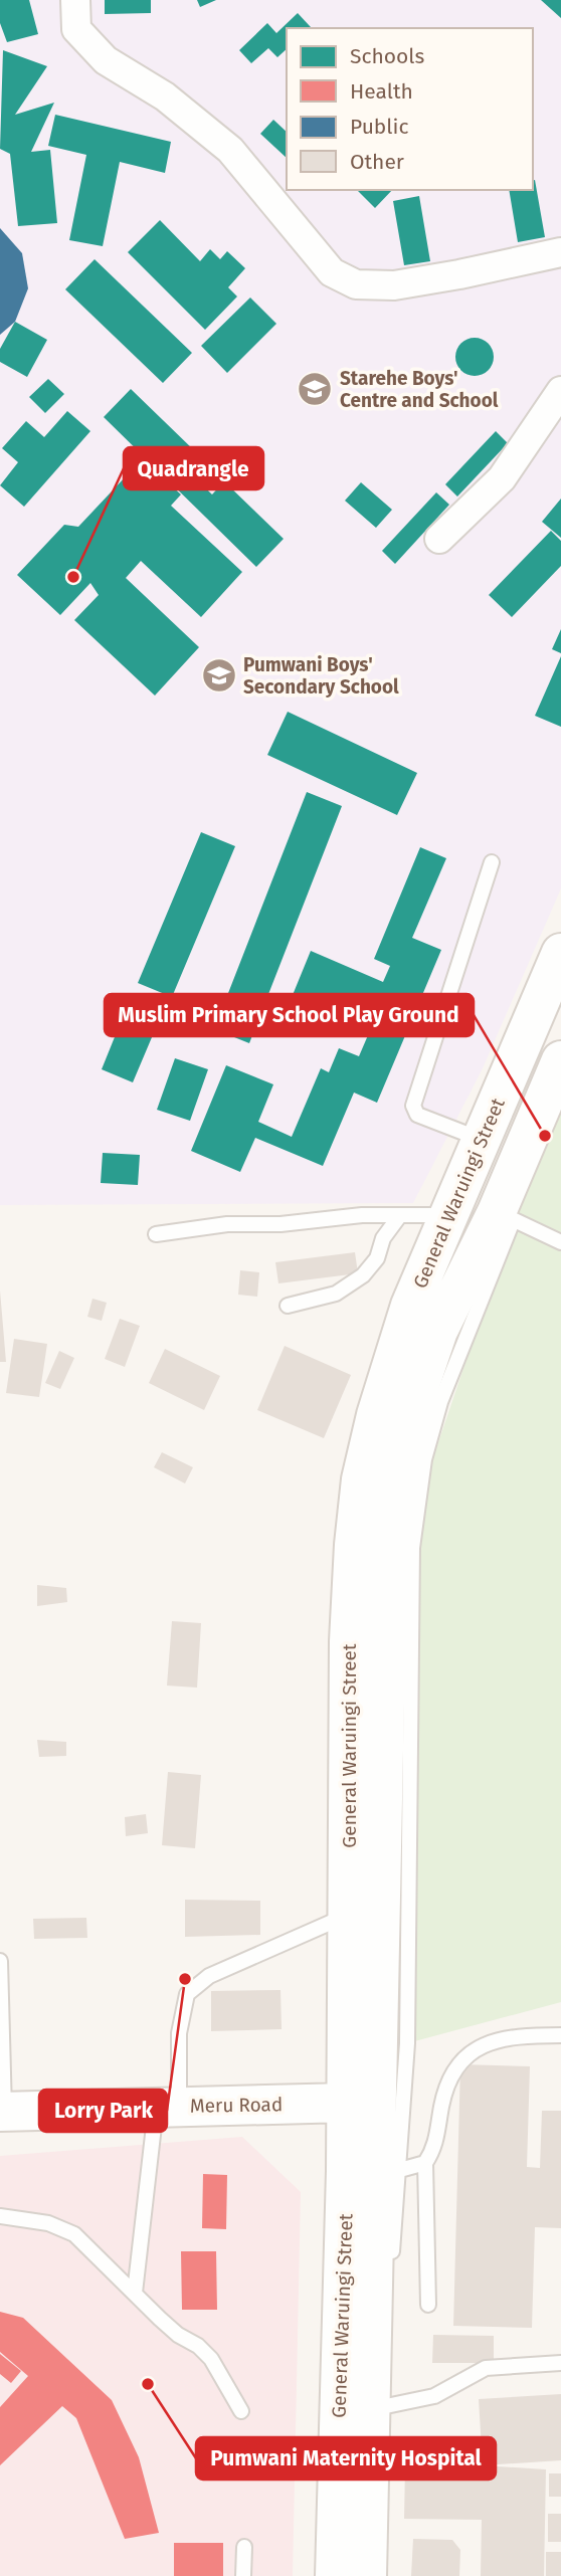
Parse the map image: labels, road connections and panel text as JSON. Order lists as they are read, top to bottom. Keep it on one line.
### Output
{"streets":{"main road":["General Waruingi Street","Meru Road"]},"crossings":[["General Waruingi Street","Meru Road"]],"places":{"school or university":["Starehe Boys' Centre and School","Pumwani Boys' Secondary School"],"other":["Quadrangle","Muslim Primary School Play Ground","Lorry Park","Pumwani Maternity Hospital"]},"legend":["Schools","Health","Public","Other"]}
